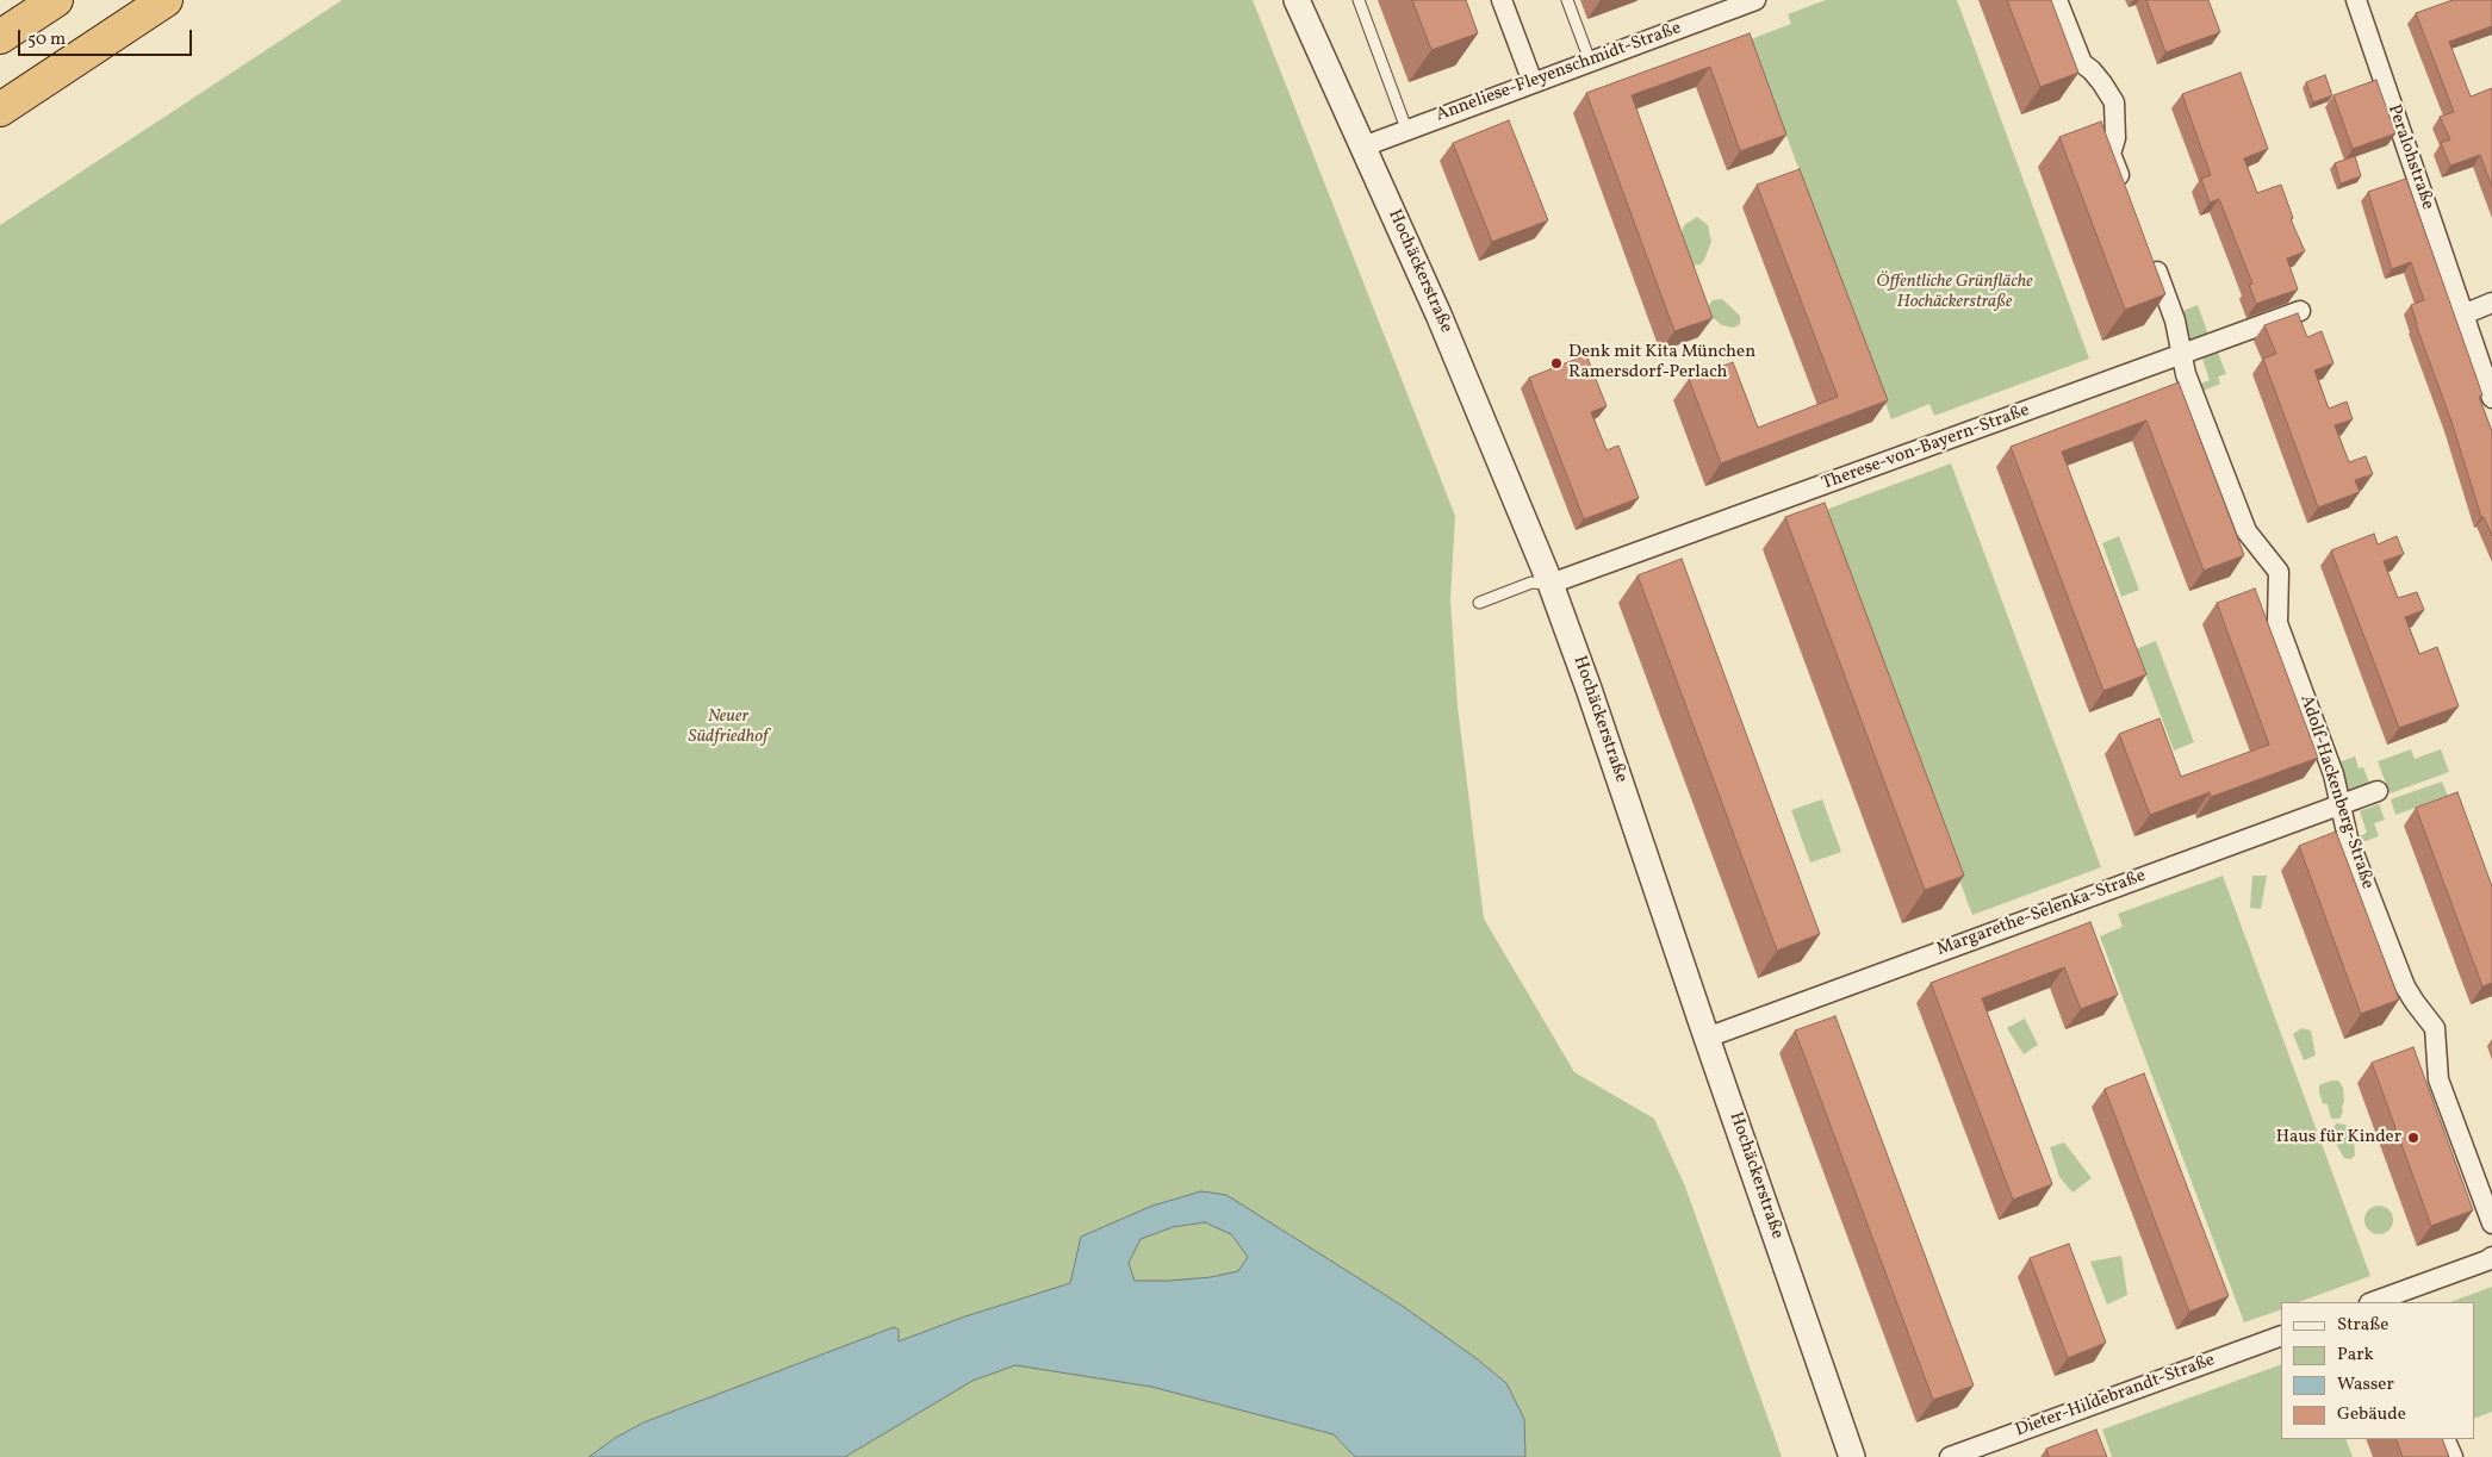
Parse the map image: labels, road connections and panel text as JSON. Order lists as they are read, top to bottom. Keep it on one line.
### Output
{"streets":{"street":["Anneliese-Fleyenschmidt-Straße","Peralohstraße","Hochäckerstraße","Therese-von-Bayern-Straße","Adolf-Hackenberg-Straße","Margarethe-Selenka-Straße","Dieter-Hildebrandt-Straße"]},"crossings":[["Anneliese-Fleyenschmidt-Straße","Hochäckerstraße"],["Hochäckerstraße","Therese-von-Bayern-Straße"],["Hochäckerstraße","Margarethe-Selenka-Straße"],["Therese-von-Bayern-Straße","Adolf-Hackenberg-Straße"],["Adolf-Hackenberg-Straße","Margarethe-Selenka-Straße"]],"parks":["Öffentliche Grünfläche Hochäckerstraße","Neuer Südfriedhof"],"places":["Denk mit Kita München Ramersdorf-Perlach","Haus für Kinder"],"legend":["Straße","Park","Wasser","Gebäude"],"scale_bar":"50 m"}
